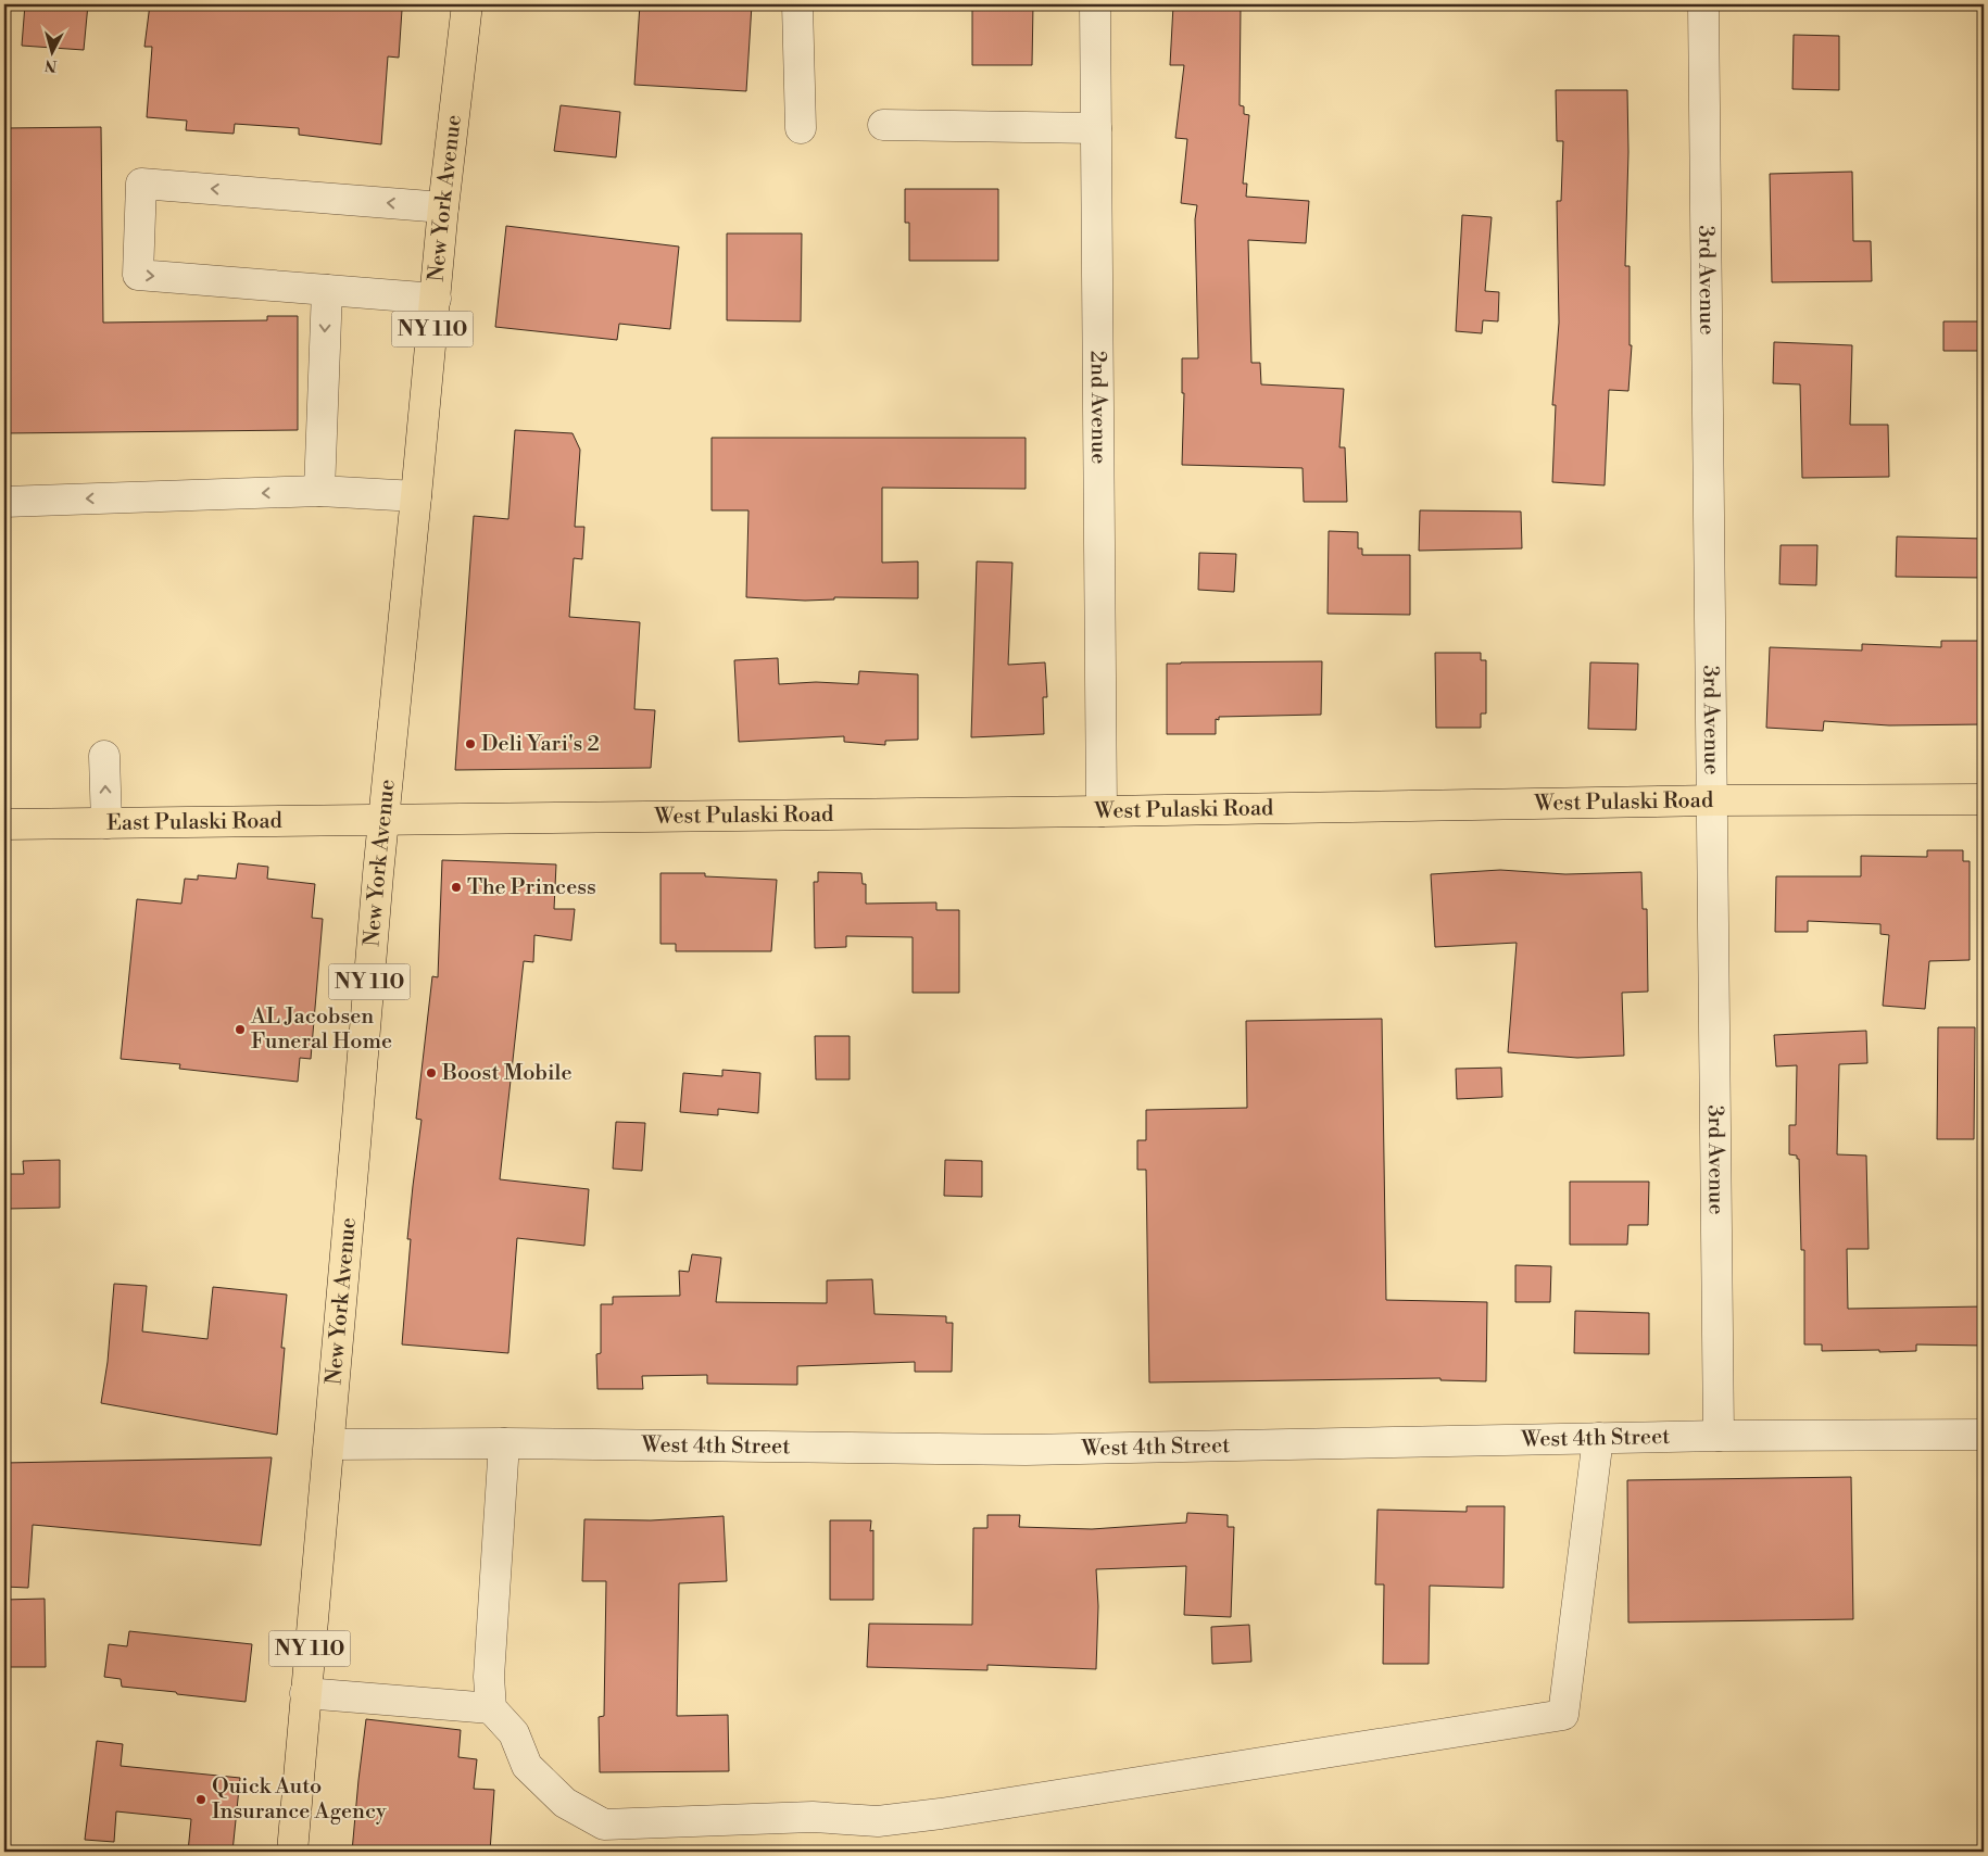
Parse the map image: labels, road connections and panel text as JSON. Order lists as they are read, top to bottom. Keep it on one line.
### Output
{"streets":{"main road":["New York Avenue","NY 110","West Pulaski Road","East Pulaski Road"],"street":["3rd Avenue","2nd Avenue","West 4th Street"]},"crossings":[["New York Avenue","West Pulaski Road"],["New York Avenue","East Pulaski Road"],["New York Avenue","West 4th Street"],["3rd Avenue","West Pulaski Road"],["3rd Avenue","West 4th Street"],["2nd Avenue","West Pulaski Road"],["West Pulaski Road","East Pulaski Road"]],"places":["Deli Yari's 2","The Princess","AL Jacobsen Funeral Home","Boost Mobile","Quick Auto Insurance Agency"],"north":"bottom"}
